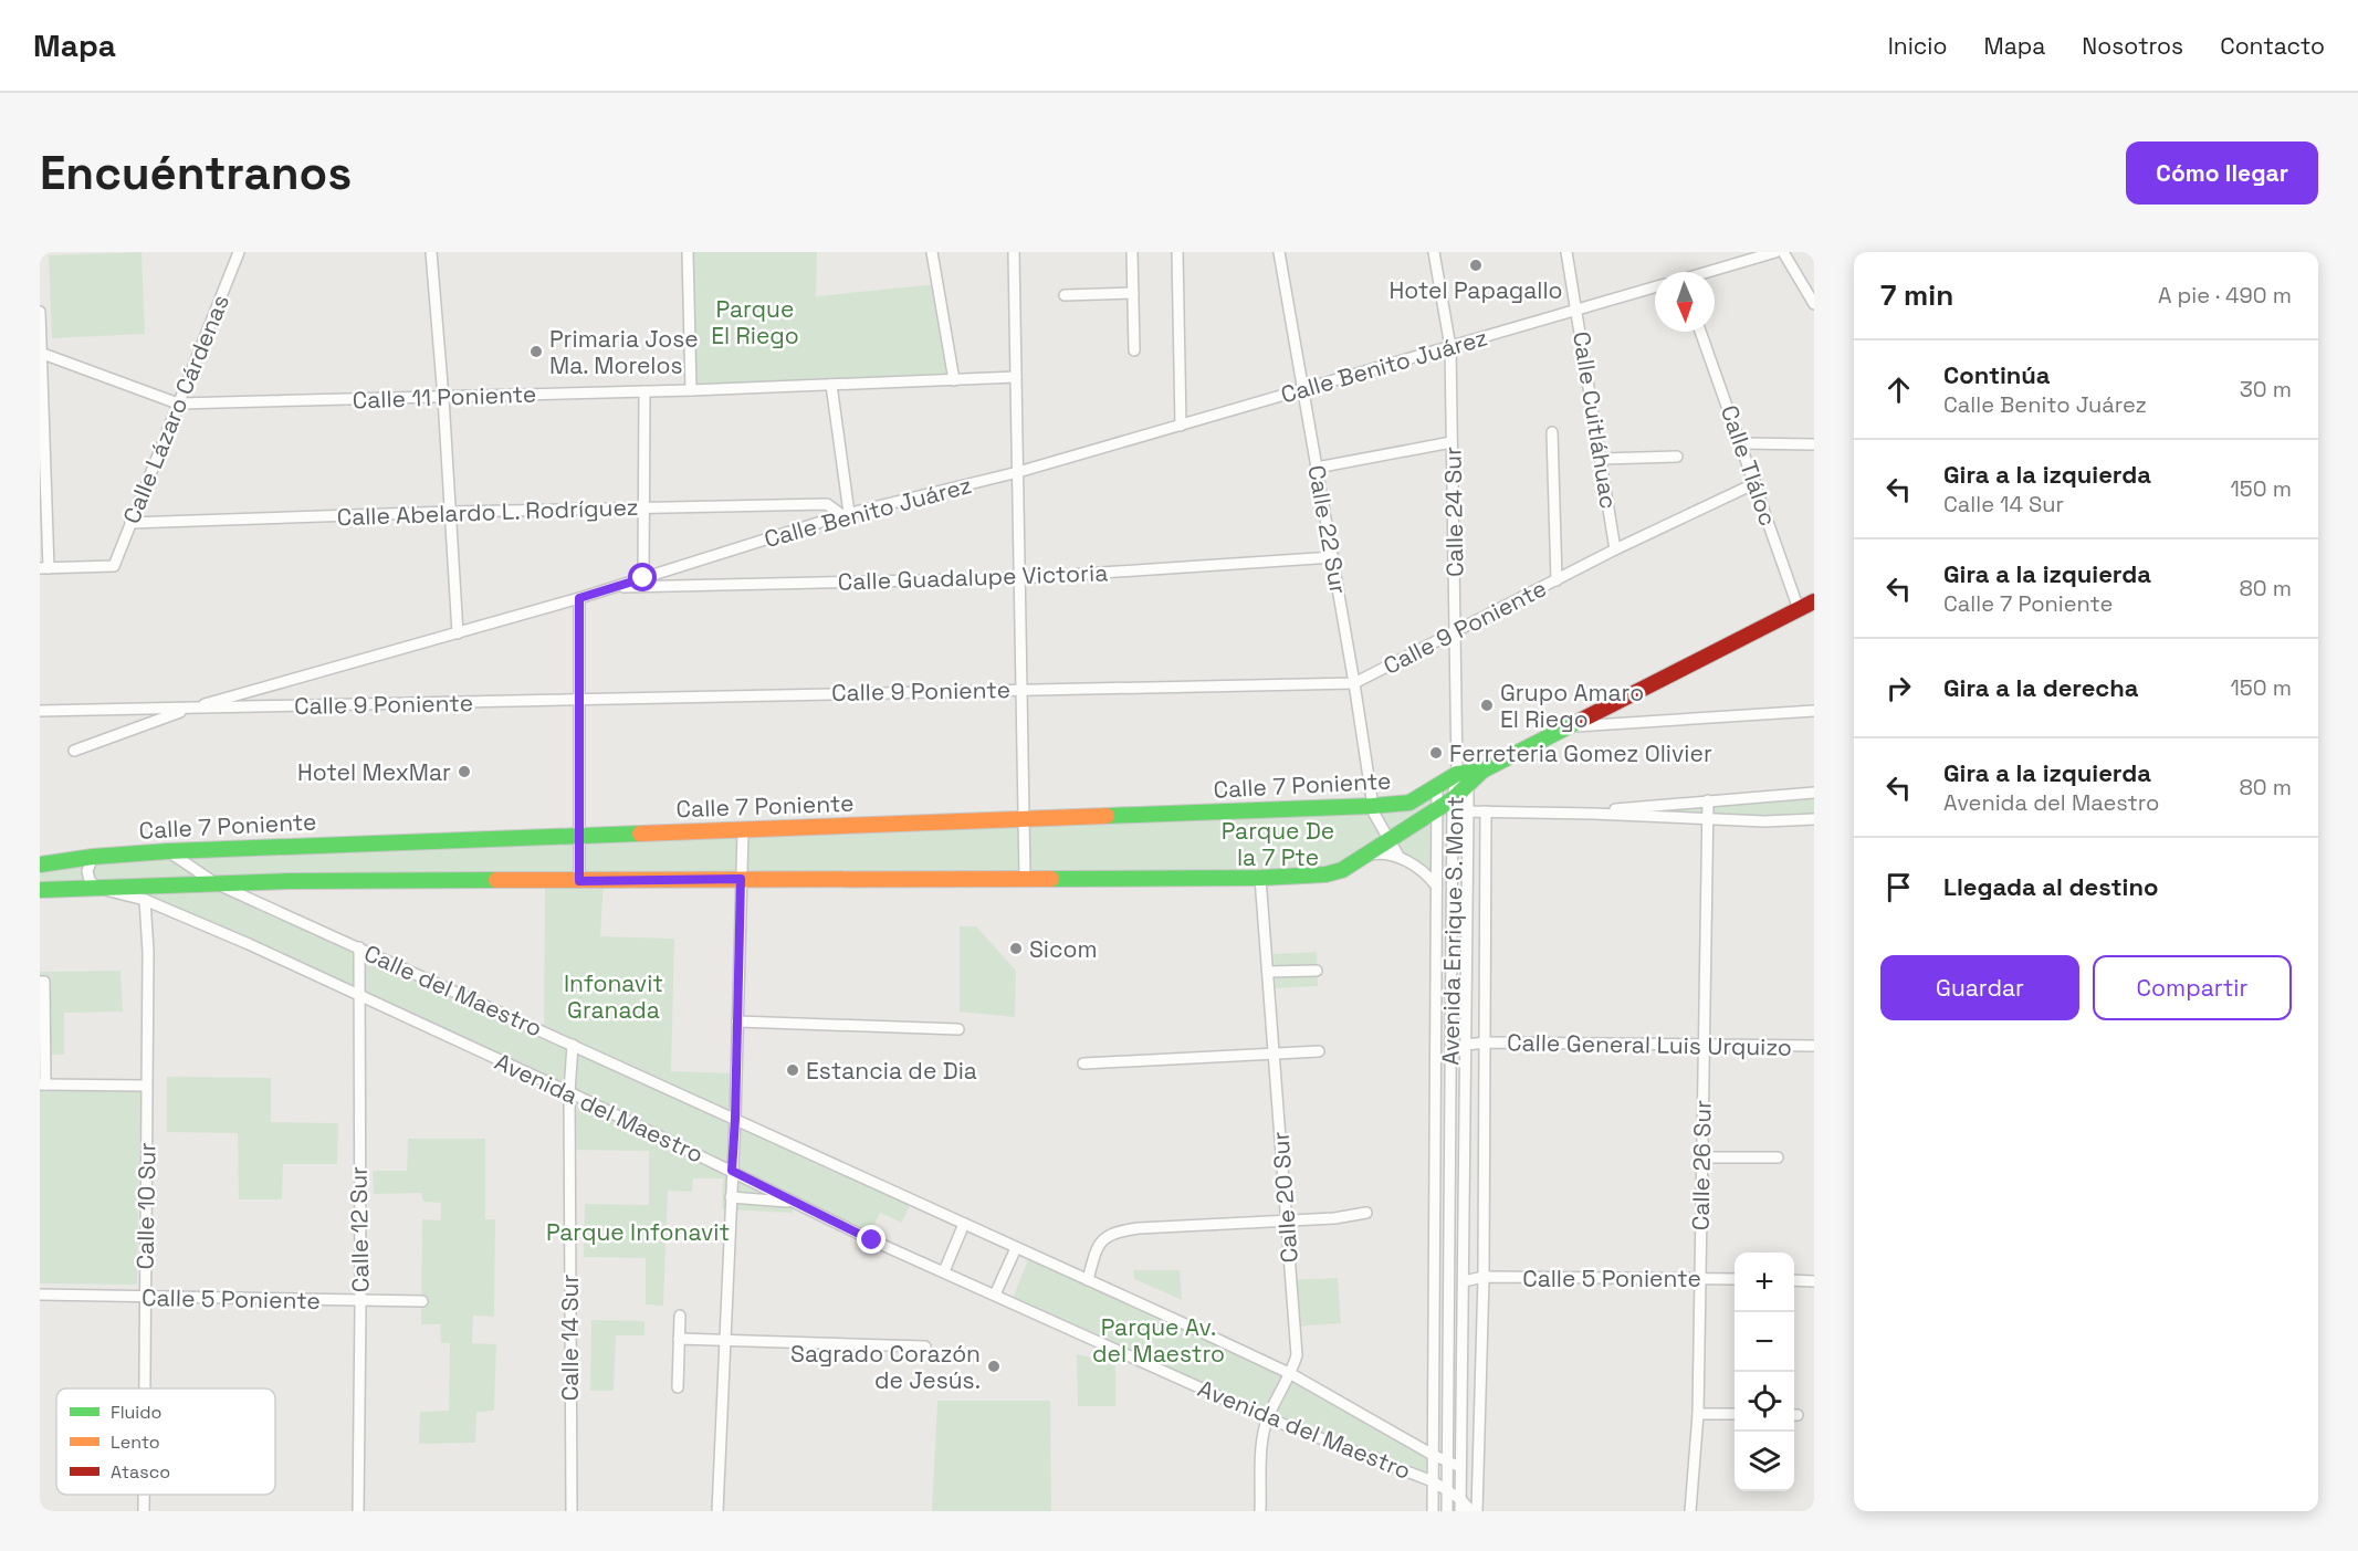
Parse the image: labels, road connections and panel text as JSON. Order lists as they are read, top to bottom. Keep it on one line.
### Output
{"streets":{"main road":["Calle 7 Poniente"],"street":["Calle Benito Juárez","Calle 11 Poniente","Calle Lázaro Cárdenas","Calle Cuitláhuac","Calle Tláloc","Calle Abelardo L. Rodríguez","Calle 24 Sur","Calle 22 Sur","Calle Guadalupe Victoria","Calle 9 Poniente","Avenida Enrique S. Mont","Calle del Maestro","Calle General Luis Urquizo","Avenida del Maestro","Calle 26 Sur","Calle 20 Sur","Calle 10 Sur","Calle 12 Sur","Calle 5 Poniente","Calle 14 Sur"]},"crossings":[["Calle Benito Juárez","Calle Cuitláhuac"],["Calle Benito Juárez","Calle Abelardo L. Rodríguez"],["Calle Benito Juárez","Calle 24 Sur"],["Calle Benito Juárez","Calle 22 Sur"],["Calle Benito Juárez","Calle Guadalupe Victoria"],["Calle Benito Juárez","Calle 9 Poniente"],["Calle 11 Poniente","Calle Lázaro Cárdenas"],["Calle Lázaro Cárdenas","Calle Abelardo L. Rodríguez"],["Calle Cuitláhuac","Calle 9 Poniente"],["Calle Tláloc","Calle 9 Poniente"],["Calle 24 Sur","Calle 9 Poniente"],["Calle 24 Sur","Calle 7 Poniente"],["Calle 24 Sur","Avenida Enrique S. Mont"],["Calle 22 Sur","Calle Guadalupe Victoria"],["Calle 22 Sur","Calle 9 Poniente"],["Calle 22 Sur","Calle 7 Poniente"],["Calle 7 Poniente","Avenida Enrique S. Mont"],["Calle 7 Poniente","Calle del Maestro"],["Avenida Enrique S. Mont","Calle del Maestro"],["Avenida Enrique S. Mont","Calle General Luis Urquizo"],["Avenida Enrique S. Mont","Avenida del Maestro"],["Avenida Enrique S. Mont","Calle 5 Poniente"],["Calle del Maestro","Calle 20 Sur"],["Calle del Maestro","Calle 12 Sur"],["Calle del Maestro","Calle 14 Sur"],["Calle General Luis Urquizo","Calle 26 Sur"],["Avenida del Maestro","Calle 20 Sur"],["Avenida del Maestro","Calle 10 Sur"],["Avenida del Maestro","Calle 12 Sur"],["Avenida del Maestro","Calle 14 Sur"],["Calle 26 Sur","Calle 5 Poniente"],["Calle 10 Sur","Calle 5 Poniente"],["Calle 12 Sur","Calle 5 Poniente"]],"parks":["Parque El Riego","Parque De la 7 Pte","Infonavit Granada","Parque Infonavit","Parque Av. del Maestro"],"places":["Hotel Papagallo","Primaria Jose Ma. Morelos","Grupo Amaro El Riego","Ferreteria Gomez Olivier","Hotel MexMar","Sicom","Estancia de Dia","Sagrado Corazón de Jesús."],"legend":["Fluido","Lento","Atasco"],"north":"bottom","page":{"header":"Mapa","nav":["Inicio","Mapa","Nosotros","Contacto"],"buttons":["Cómo llegar",["Guardar","Compartir"]],"title":"Encuéntranos","heading":["7 min","A pie · 490 m"],"list":[["Continúa","Calle Benito Juárez","30 m"],["Gira a la izquierda","Calle 14 Sur","150 m"],["Gira a la izquierda","Calle 7 Poniente","80 m"],["Gira a la derecha","150 m"],["Gira a la izquierda","Avenida del Maestro","80 m"],"Llegada al destino"],"map_buttons":["+","−"]}}
